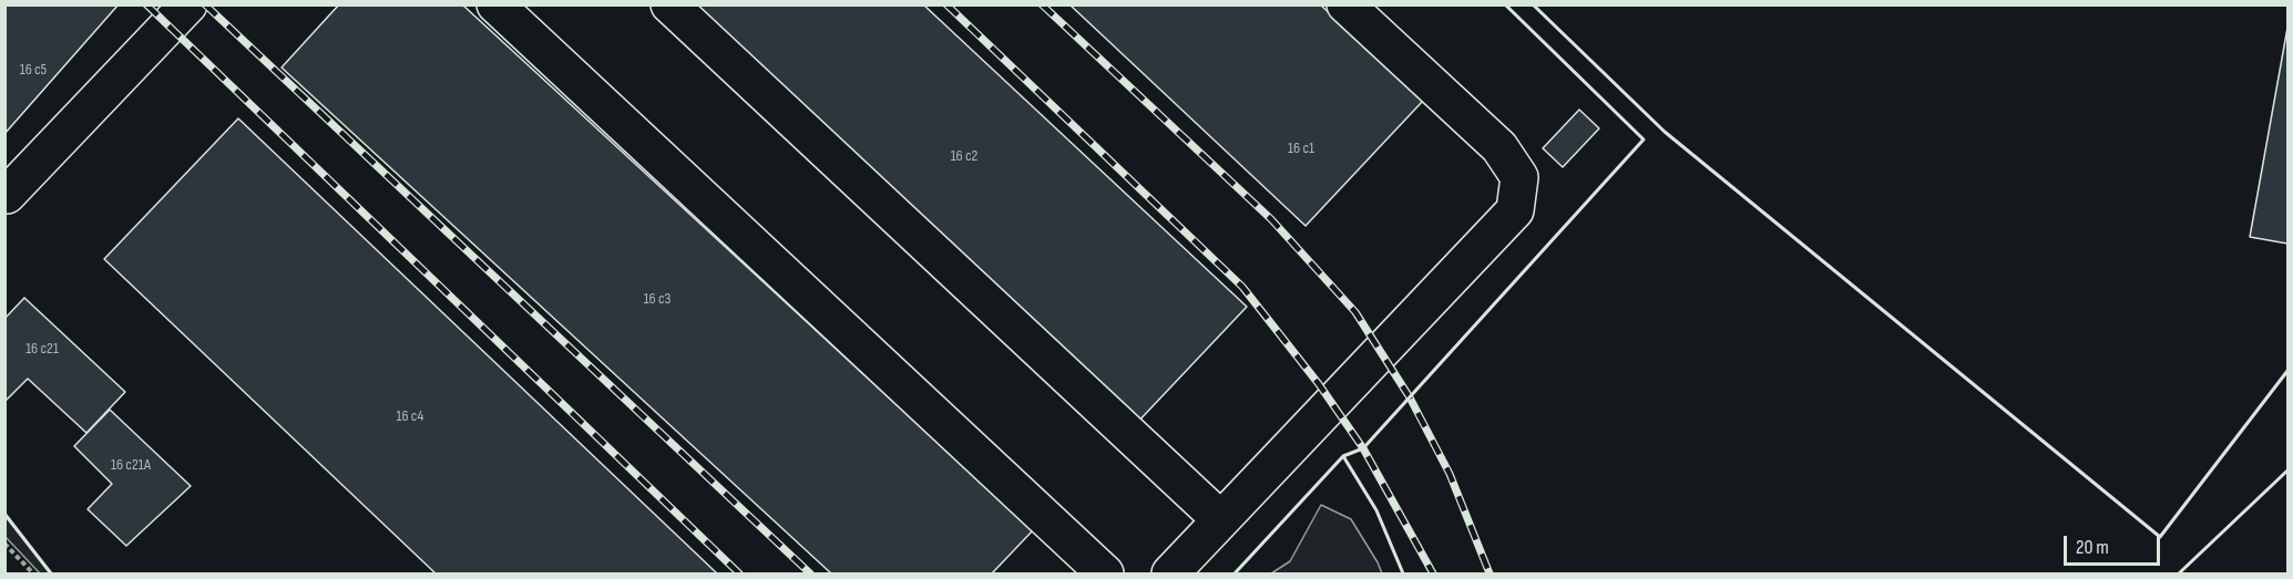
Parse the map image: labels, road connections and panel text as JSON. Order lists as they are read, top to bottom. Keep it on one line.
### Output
{"house_numbers":["16 с5","16 с1","16 с2","16 с3","16 с21","16 с4","16 с21А"],"scale_bar":"20 m"}
